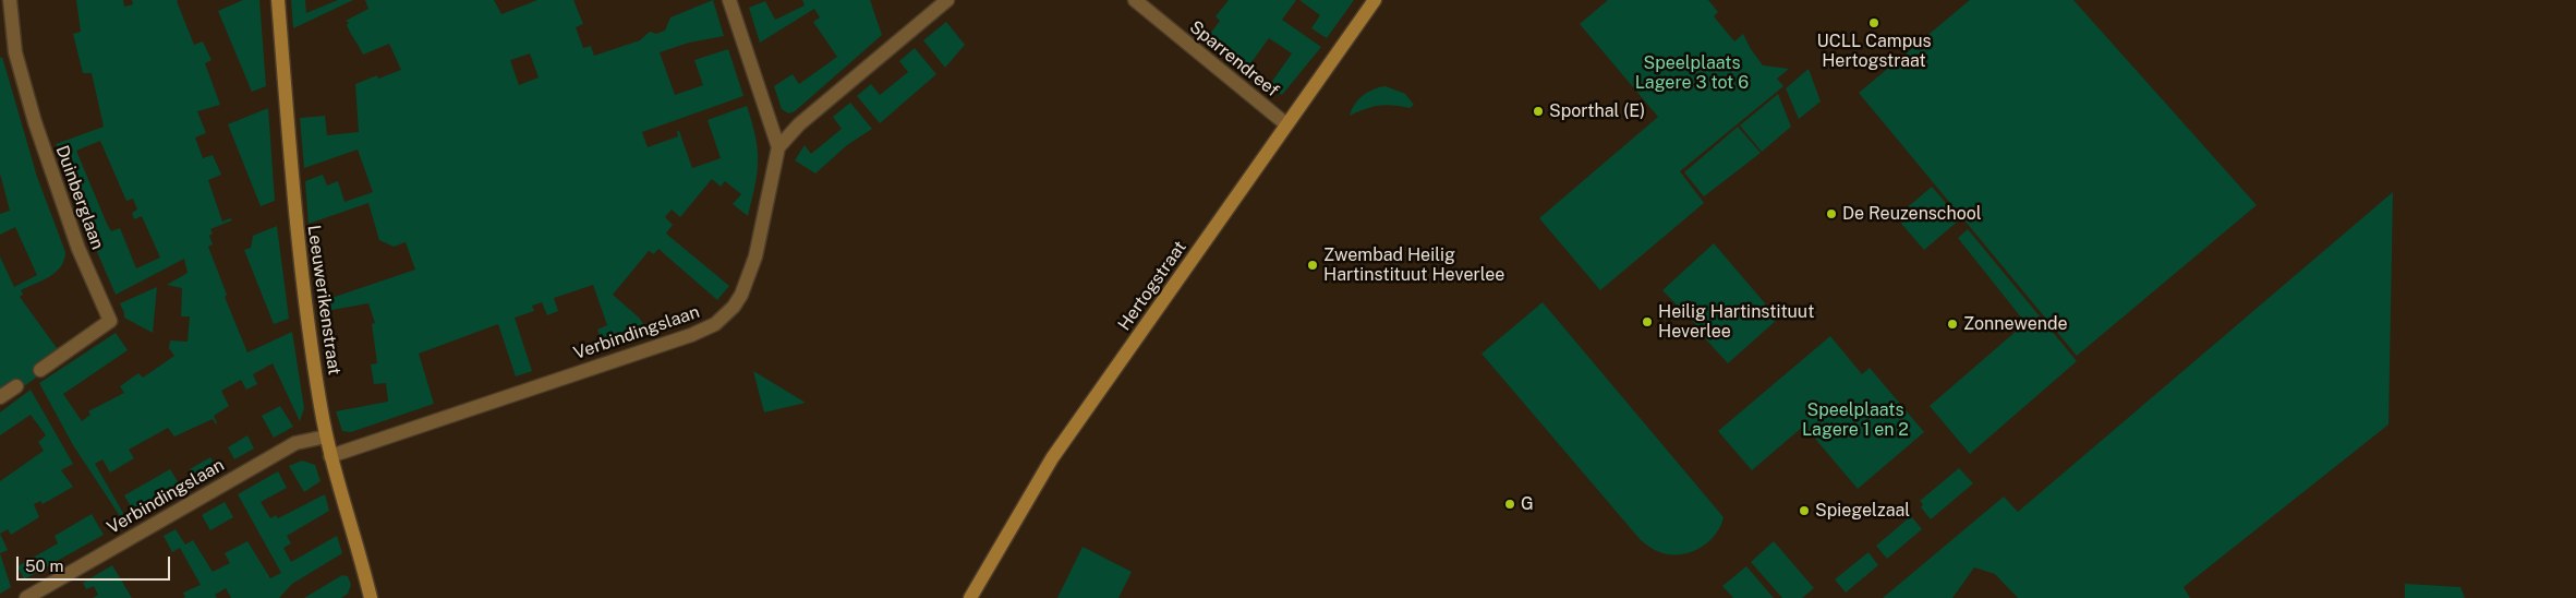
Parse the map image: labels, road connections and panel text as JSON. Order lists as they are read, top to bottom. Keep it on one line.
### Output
{"streets":{"street":["Sparrendreef","Duinberglaan","Hertogstraat","Leeuwerikenstraat","Verbindingslaan"]},"crossings":[["Sparrendreef","Hertogstraat"],["Leeuwerikenstraat","Verbindingslaan"]],"parks":["Speelplaats Lagere 3 tot 6","Speelplaats Lagere 1 en 2"],"places":["UCLL Campus Hertogstraat","Sporthal (E)","De Reuzenschool","Zwembad Heilig Hartinstituut Heverlee","Heilig Hartinstituut Heverlee","Zonnewende","G","Spiegelzaal"],"scale_bar":"50 m"}
